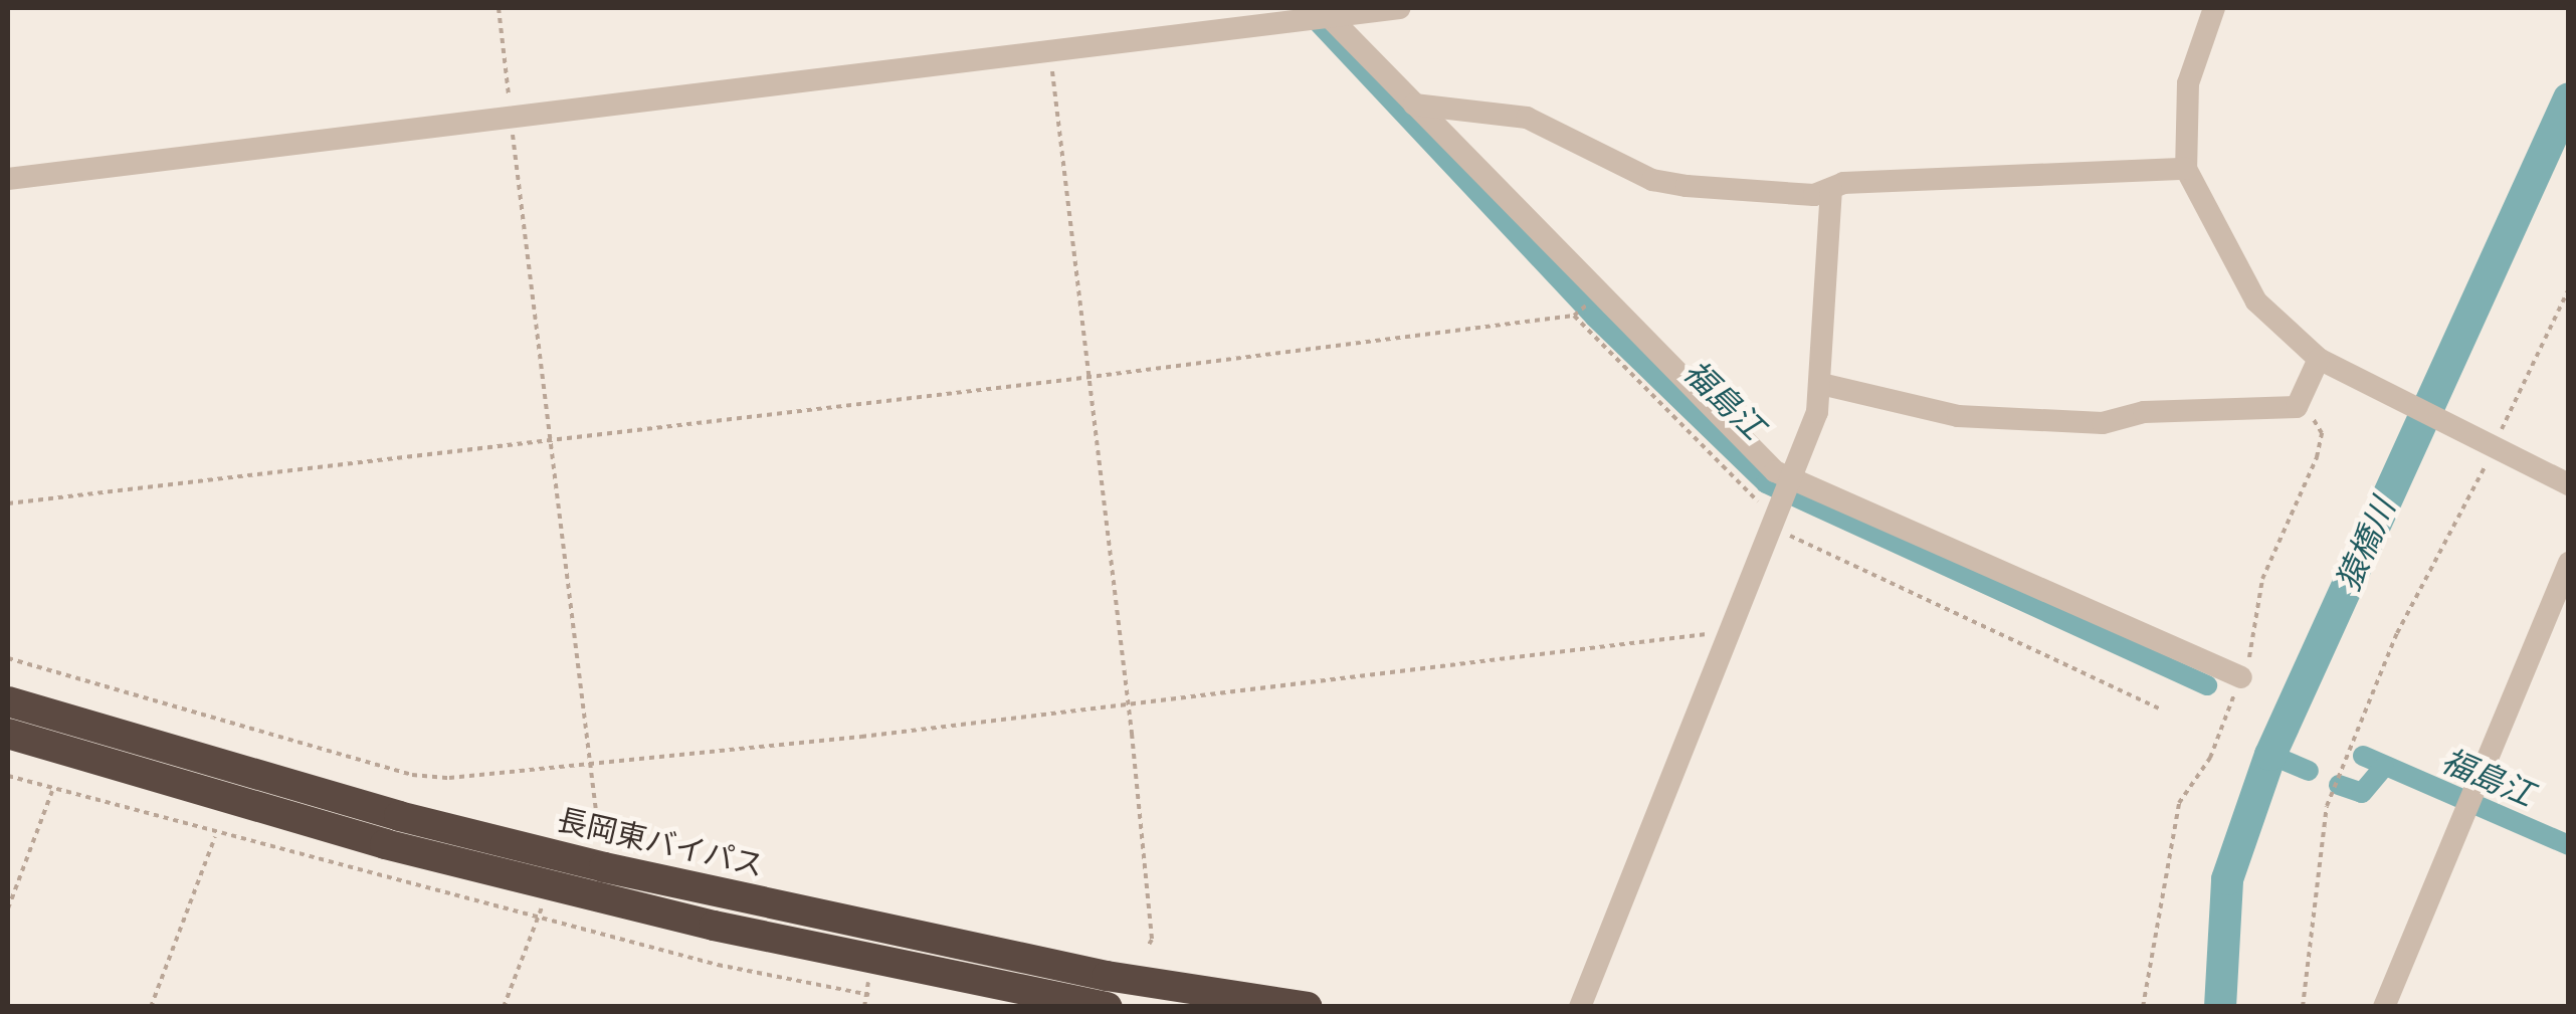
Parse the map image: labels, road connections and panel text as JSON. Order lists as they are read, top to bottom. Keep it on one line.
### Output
{"streets":{"highway":["長岡東バイパス"]},"water":["福島江","猿橋川"]}
